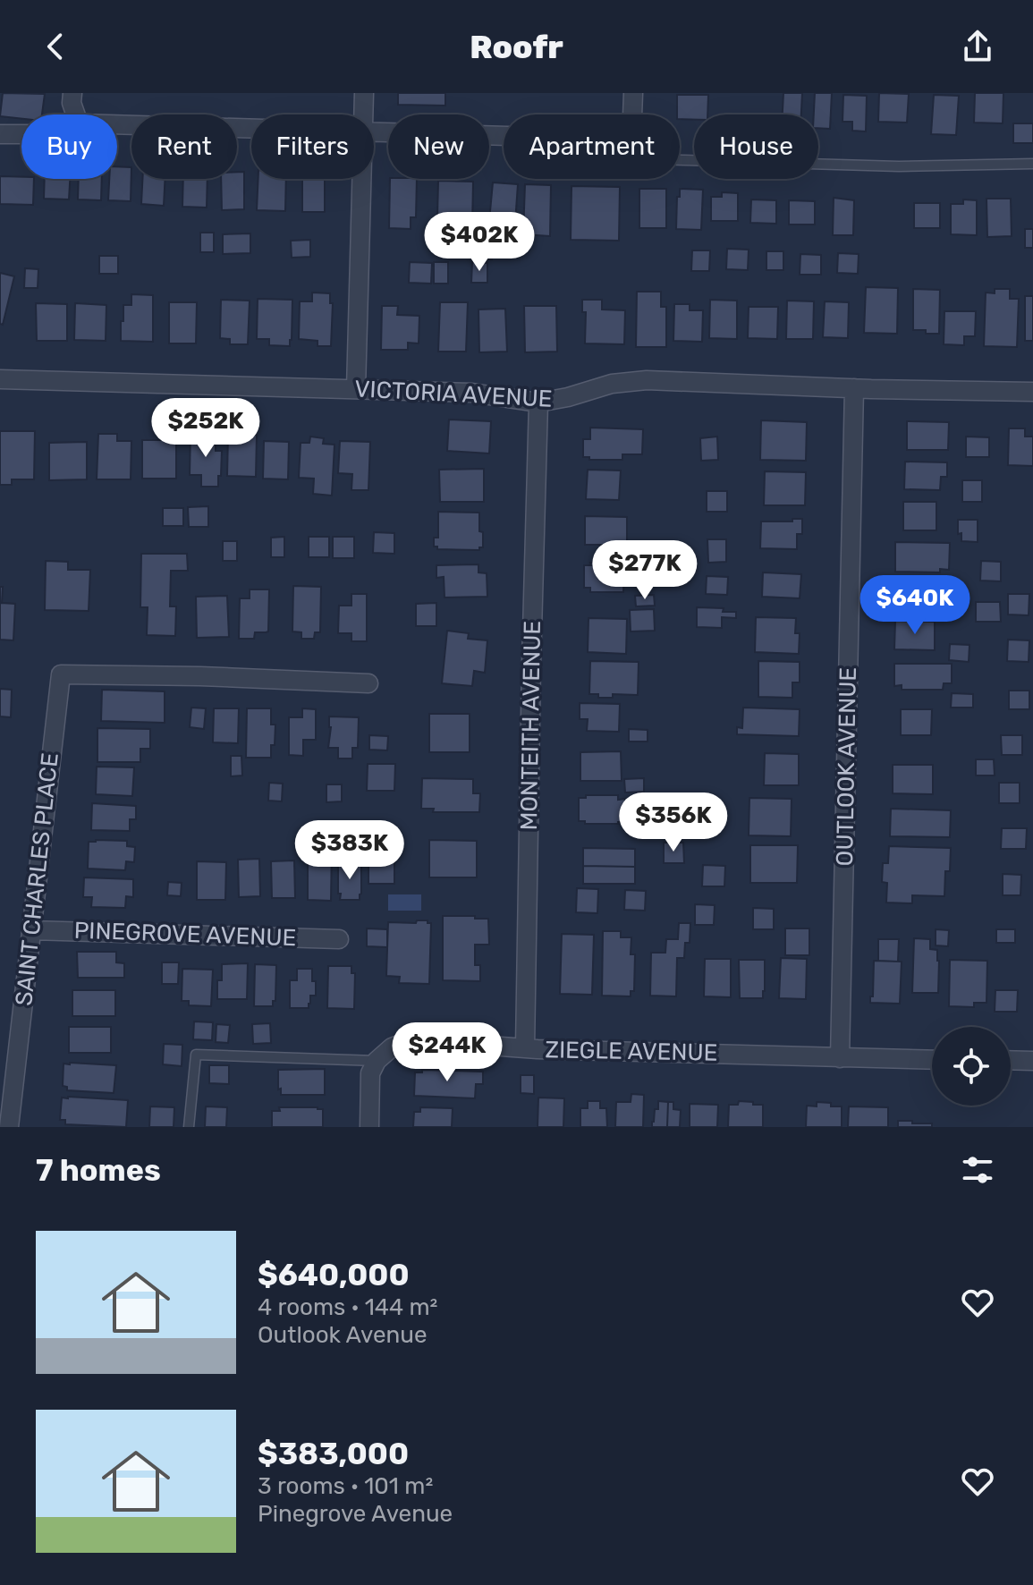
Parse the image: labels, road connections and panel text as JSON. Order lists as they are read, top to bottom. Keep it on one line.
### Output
{"streets":{"street":["VICTORIA AVENUE","MONTEITH AVENUE","OUTLOOK AVENUE","SAINT CHARLES PLACE","PINEGROVE AVENUE","ZIEGLE AVENUE"]},"crossings":[["VICTORIA AVENUE","MONTEITH AVENUE"],["VICTORIA AVENUE","OUTLOOK AVENUE"],["MONTEITH AVENUE","ZIEGLE AVENUE"],["OUTLOOK AVENUE","ZIEGLE AVENUE"],["SAINT CHARLES PLACE","PINEGROVE AVENUE"]],"page":{"header":"Roofr","chip":["Buy","Rent","Filters","New","Apartment","House"],"price":["$402K","$252K","$277K","$640K","$356K","$383K","$244K"],"heading":"7 homes","list":[{"name":"$640,000","note":"4 rooms · 144 m² · Outlook Avenue"},{"name":"$383,000","note":"3 rooms · 101 m² · Pinegrove Avenue"}]}}
